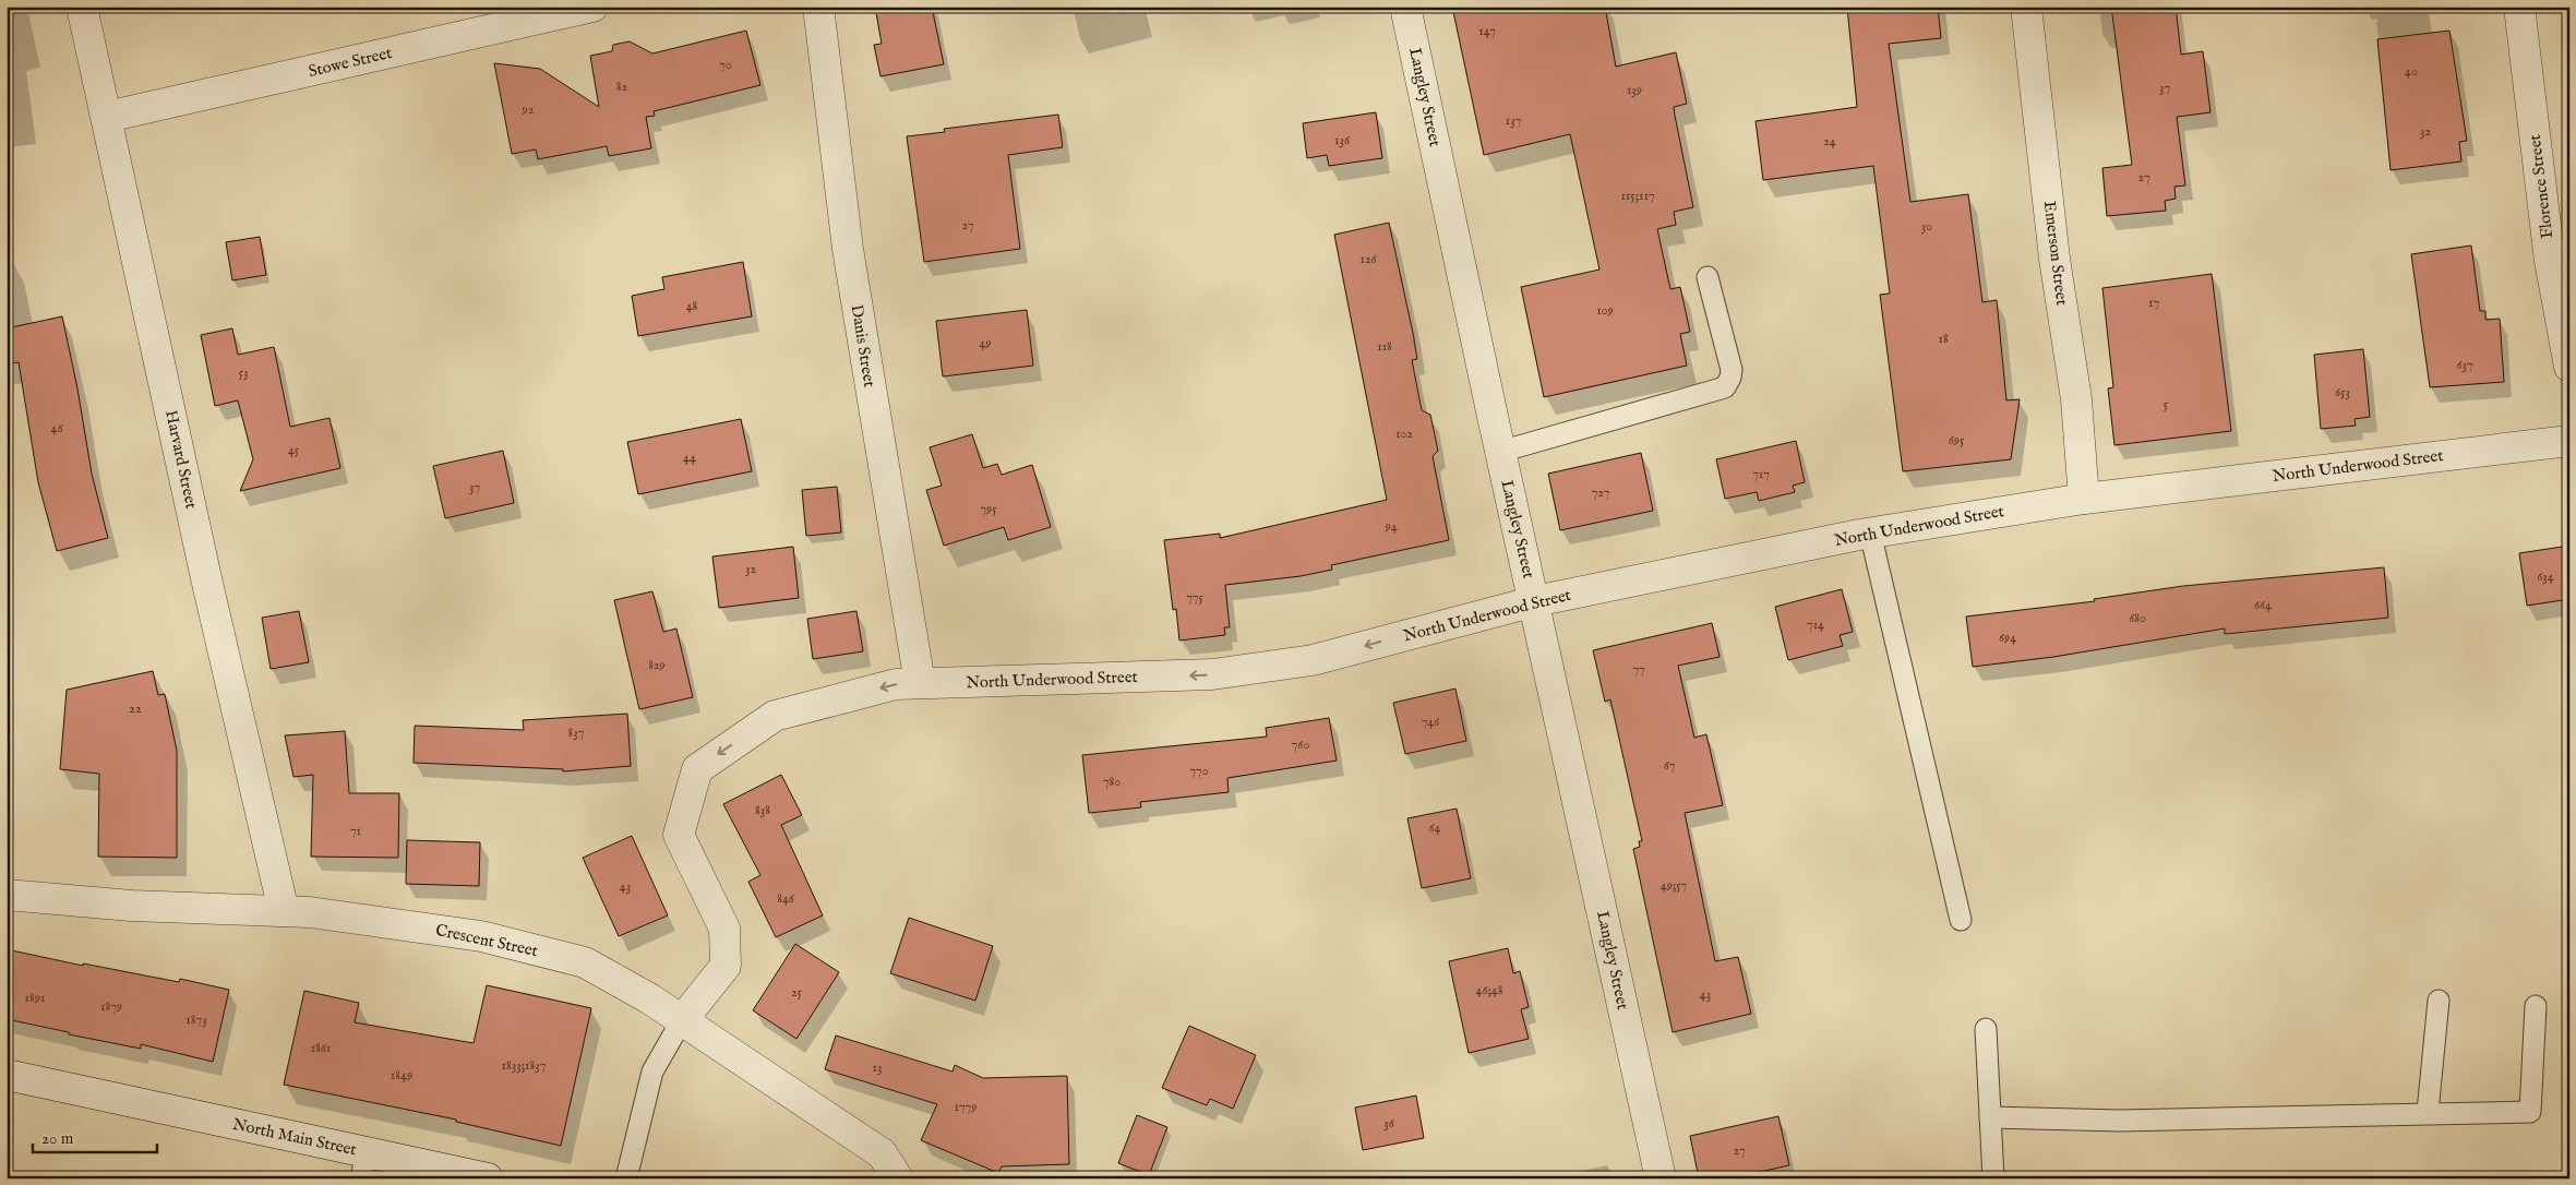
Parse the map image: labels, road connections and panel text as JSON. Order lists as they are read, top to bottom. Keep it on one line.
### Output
{"streets":{"street":["Stowe Street","Langley Street","Florence Street","Emerson Street","Danis Street","Harvard Street","North Underwood Street","Crescent Street","North Main Street"]},"crossings":[["Stowe Street","Harvard Street"],["Langley Street","North Underwood Street"],["Emerson Street","North Underwood Street"],["Danis Street","North Underwood Street"],["Harvard Street","Crescent Street"],["North Underwood Street","Crescent Street"]],"one_way":["North Underwood Street"],"house_numbers":["147","70","40","82","37","139","92","137","32","136","24","27","115;117","27","30","126","17","48","109","18","49","118","637","53","653","5","46","102","695","45","44","717","37","727","795","94","32","634","775","664","680","714","694","829","77","22","746","837","760","67","770","780","838","64","71","49;57","43","846","46;48","25","43","1891","1879","1873","1861","1833;1837","13","1849","1779","36","27"],"scale_bar":"20 m"}
